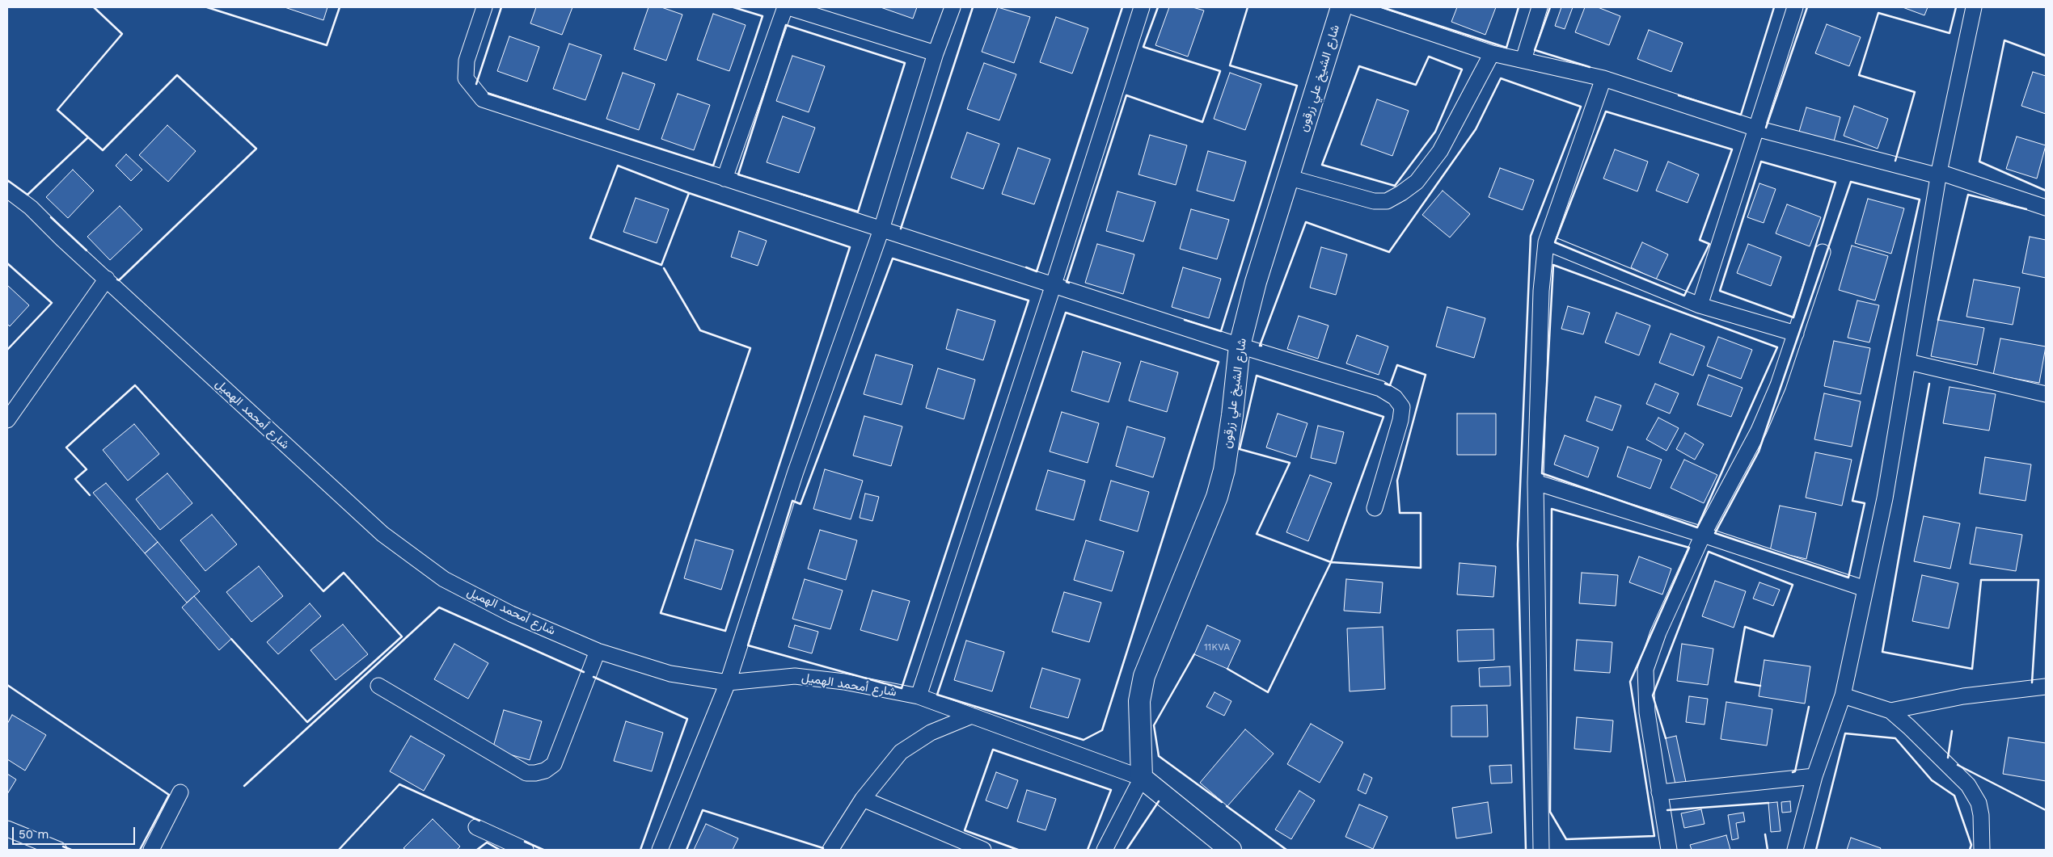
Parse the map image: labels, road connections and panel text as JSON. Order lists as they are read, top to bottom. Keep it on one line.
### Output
{"streets":{"main road":["شارع الشيخ علي زرقون"],"street":["شارع أمحمد الهميل"]},"crossings":[["شارع الشيخ علي زرقون","شارع أمحمد الهميل"]],"house_numbers":["11KVA"],"scale_bar":"50 m"}
